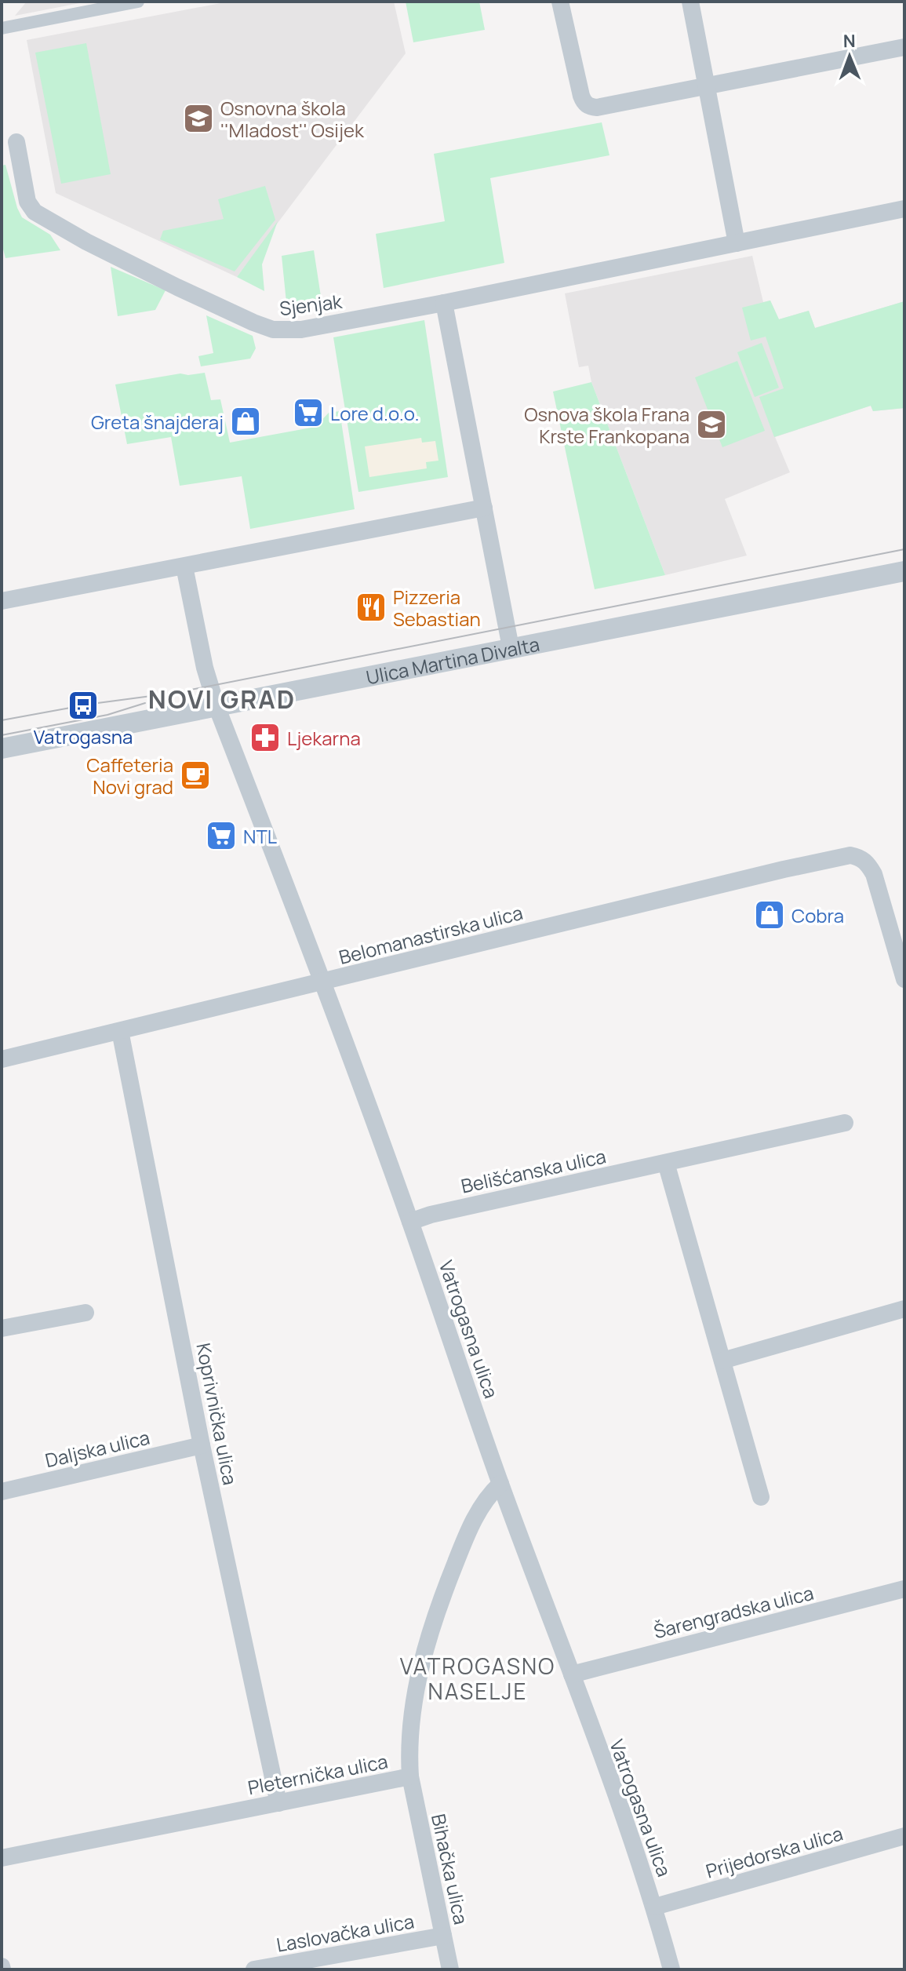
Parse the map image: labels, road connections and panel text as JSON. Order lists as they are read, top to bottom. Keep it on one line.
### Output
{"streets":{"street":["Sjenjak","Ulica Martina Divalta","Belomanastirska ulica","Belišćanska ulica","Vatrogasna ulica","Koprivnička ulica","Daljska ulica","Šarengradska ulica","Pleternička ulica","Prijedorska ulica","Bihačka ulica","Laslovačka ulica"]},"crossings":[["Ulica Martina Divalta","Vatrogasna ulica"],["Belomanastirska ulica","Vatrogasna ulica"],["Belomanastirska ulica","Koprivnička ulica"],["Belišćanska ulica","Vatrogasna ulica"],["Vatrogasna ulica","Šarengradska ulica"],["Vatrogasna ulica","Pleternička ulica"],["Vatrogasna ulica","Prijedorska ulica"],["Koprivnička ulica","Daljska ulica"],["Koprivnička ulica","Pleternička ulica"],["Pleternička ulica","Bihačka ulica"],["Bihačka ulica","Laslovačka ulica"]],"districts":["NOVI GRAD","VATROGASNO NASELJE"],"places":{"school or university":["Osnovna škola ''Mladost'' Osijek","Osnova škola Frana Krste Frankopana"],"supermarket":["Lore d.o.o.","NTL"],"shop":["Greta šnajderaj","Cobra"],"restaurant":["Pizzeria Sebastian"],"bus stop":["Vatrogasna"],"pharmacy":["Ljekarna"],"cafe":["Caffeteria Novi grad"]},"north":"top"}
